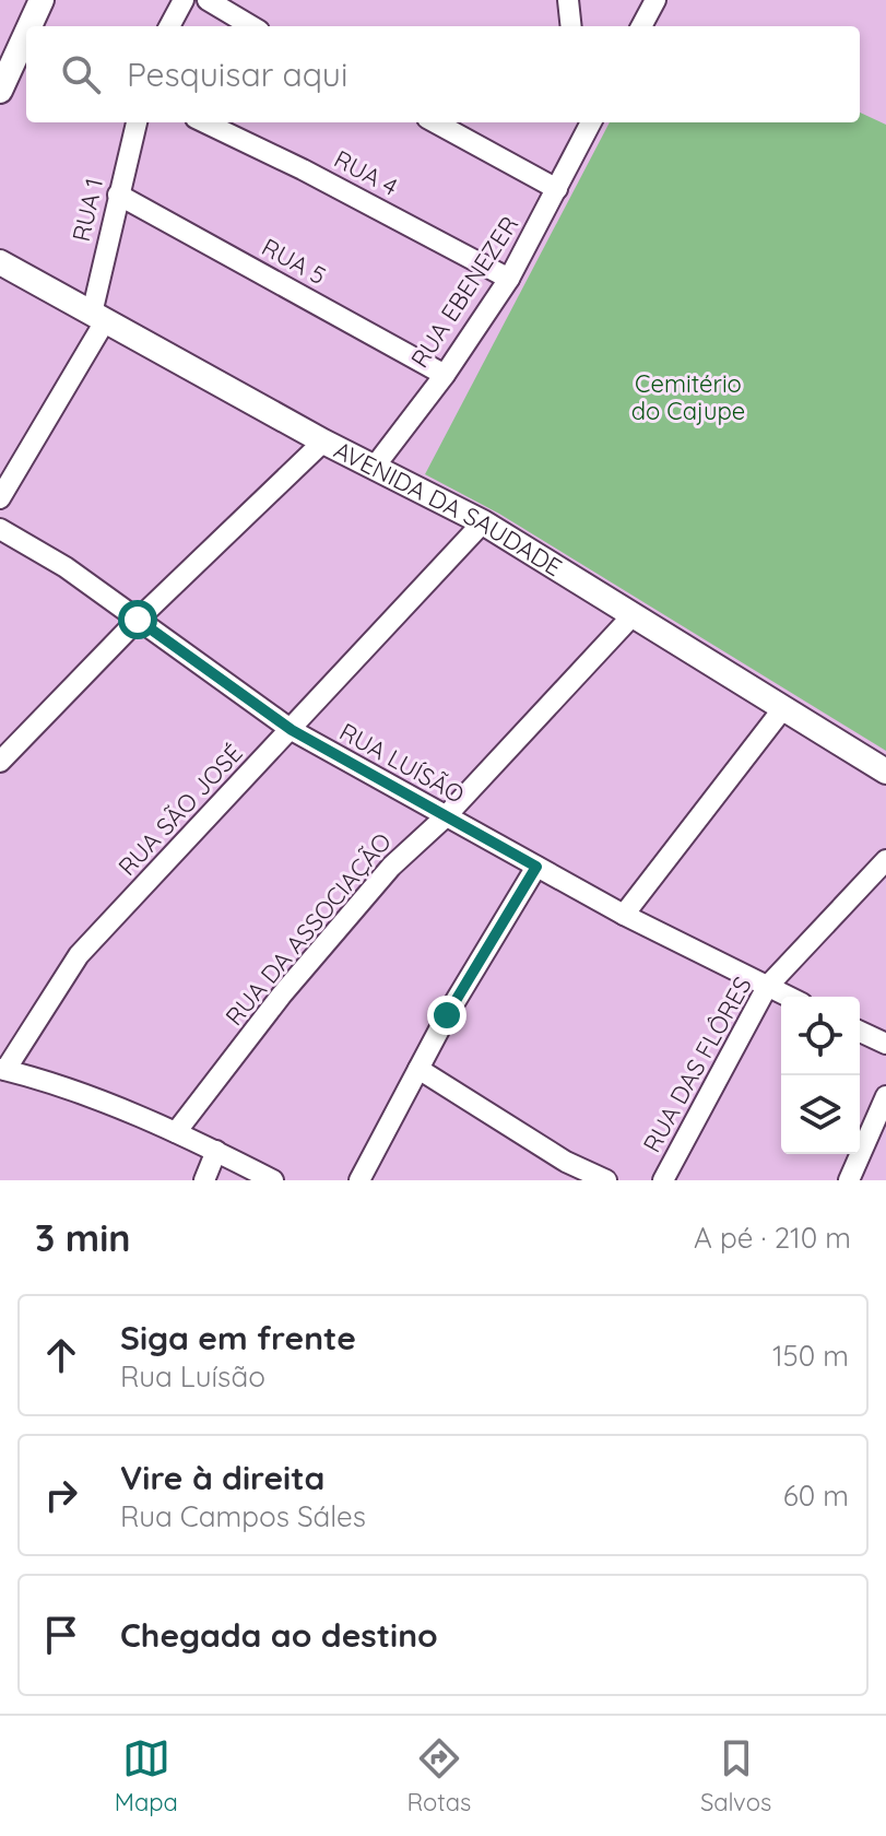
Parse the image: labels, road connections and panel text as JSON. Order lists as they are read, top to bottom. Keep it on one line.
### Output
{"streets":{"street":["RUA 4","RUA 1","RUA 5","RUA EBENEZER","AVENIDA DA SAUDADE","RUA LUÍSÃO","RUA SÃO JOSÉ","RUA DA ASSOCIAÇÃO","RUA DAS FLÔRES"]},"crossings":[["RUA 4","RUA EBENEZER"],["RUA 1","RUA 5"],["RUA 1","AVENIDA DA SAUDADE"],["RUA 5","RUA EBENEZER"],["RUA EBENEZER","AVENIDA DA SAUDADE"],["AVENIDA DA SAUDADE","RUA SÃO JOSÉ"],["AVENIDA DA SAUDADE","RUA DA ASSOCIAÇÃO"],["RUA LUÍSÃO","RUA SÃO JOSÉ"],["RUA LUÍSÃO","RUA DA ASSOCIAÇÃO"],["RUA LUÍSÃO","RUA DAS FLÔRES"]],"parks":["Cemitério do Cajupe"],"page":{"search":"Pesquisar aqui","heading":["3 min","A pé · 210 m"],"list":[["Siga em frente","Rua Luísão","150 m"],["Vire à direita","Rua Campos Sáles","60 m"],"Chegada ao destino"],"nav":["Mapa","Rotas","Salvos"]}}
